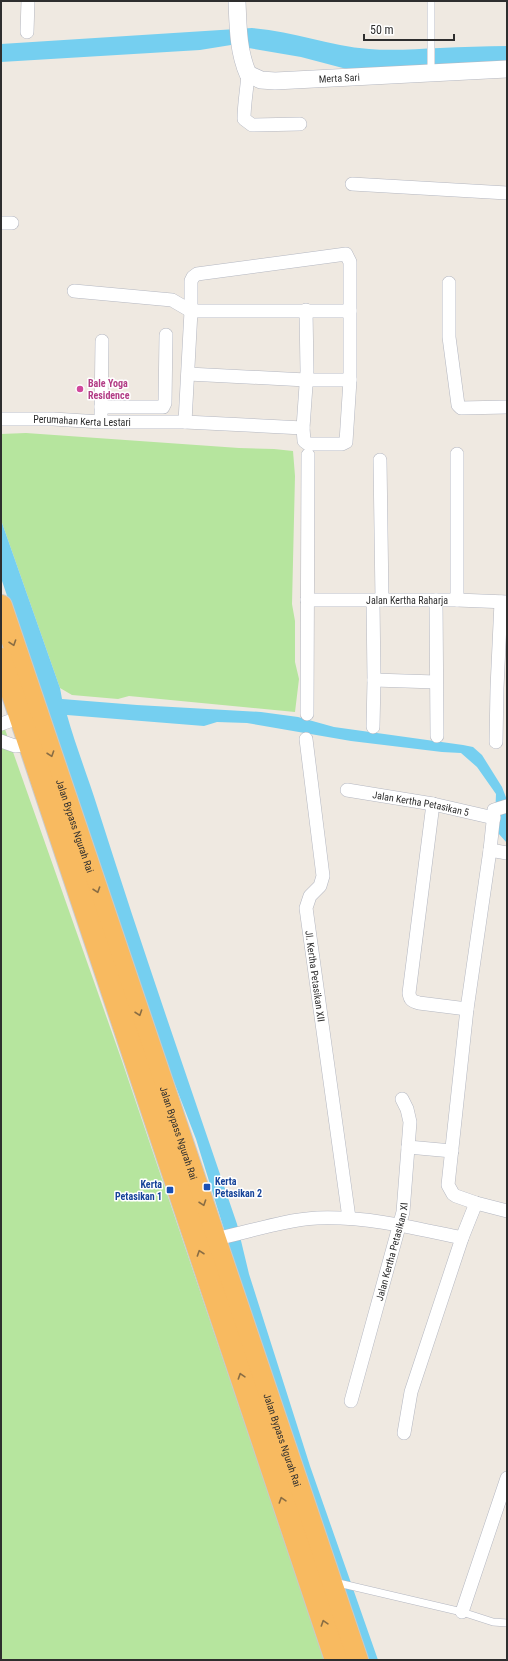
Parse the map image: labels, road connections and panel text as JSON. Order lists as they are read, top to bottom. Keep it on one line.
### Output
{"streets":{"highway":["Jalan Bypass Ngurah Rai"],"street":["Merta Sari","Perumahan Kerta Lestari","Jalan Kertha Raharja","Jalan Kertha Petasikan 5","Jl. Kertha Petasikan XII","Jalan Kertha Petasikan XI"]},"places":{"other":["Bale Yoga Residence"],"transit":["Kerta Petasikan 2","Kerta Petasikan 1"]},"scale_bar":"50 m"}
